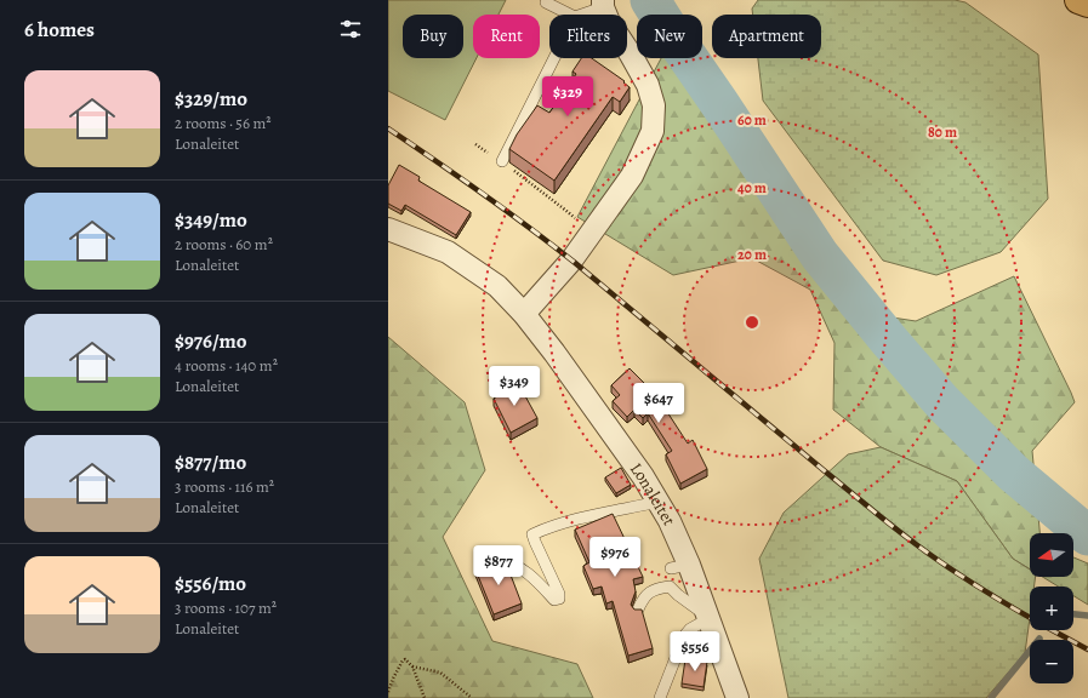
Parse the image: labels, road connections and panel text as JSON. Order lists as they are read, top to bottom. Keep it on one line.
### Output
{"streets":{"street":["Lonaleitet"]},"north":"left","page":{"heading":"6 homes","chip":["Buy","Rent","Filters","New","Apartment"],"list":[{"name":"$329/mo","note":"2 rooms · 56 m² · Lonaleitet"},{"name":"$349/mo","note":"2 rooms · 60 m² · Lonaleitet"},{"name":"$976/mo","note":"4 rooms · 140 m² · Lonaleitet"},{"name":"$877/mo","note":"3 rooms · 116 m² · Lonaleitet"},{"name":"$556/mo","note":"3 rooms · 107 m² · Lonaleitet"}],"price":["$329","$349","$647","$976","$877","$556"],"map_buttons":["+","−"]},"rings":["60 m","80 m","40 m","20 m"]}
